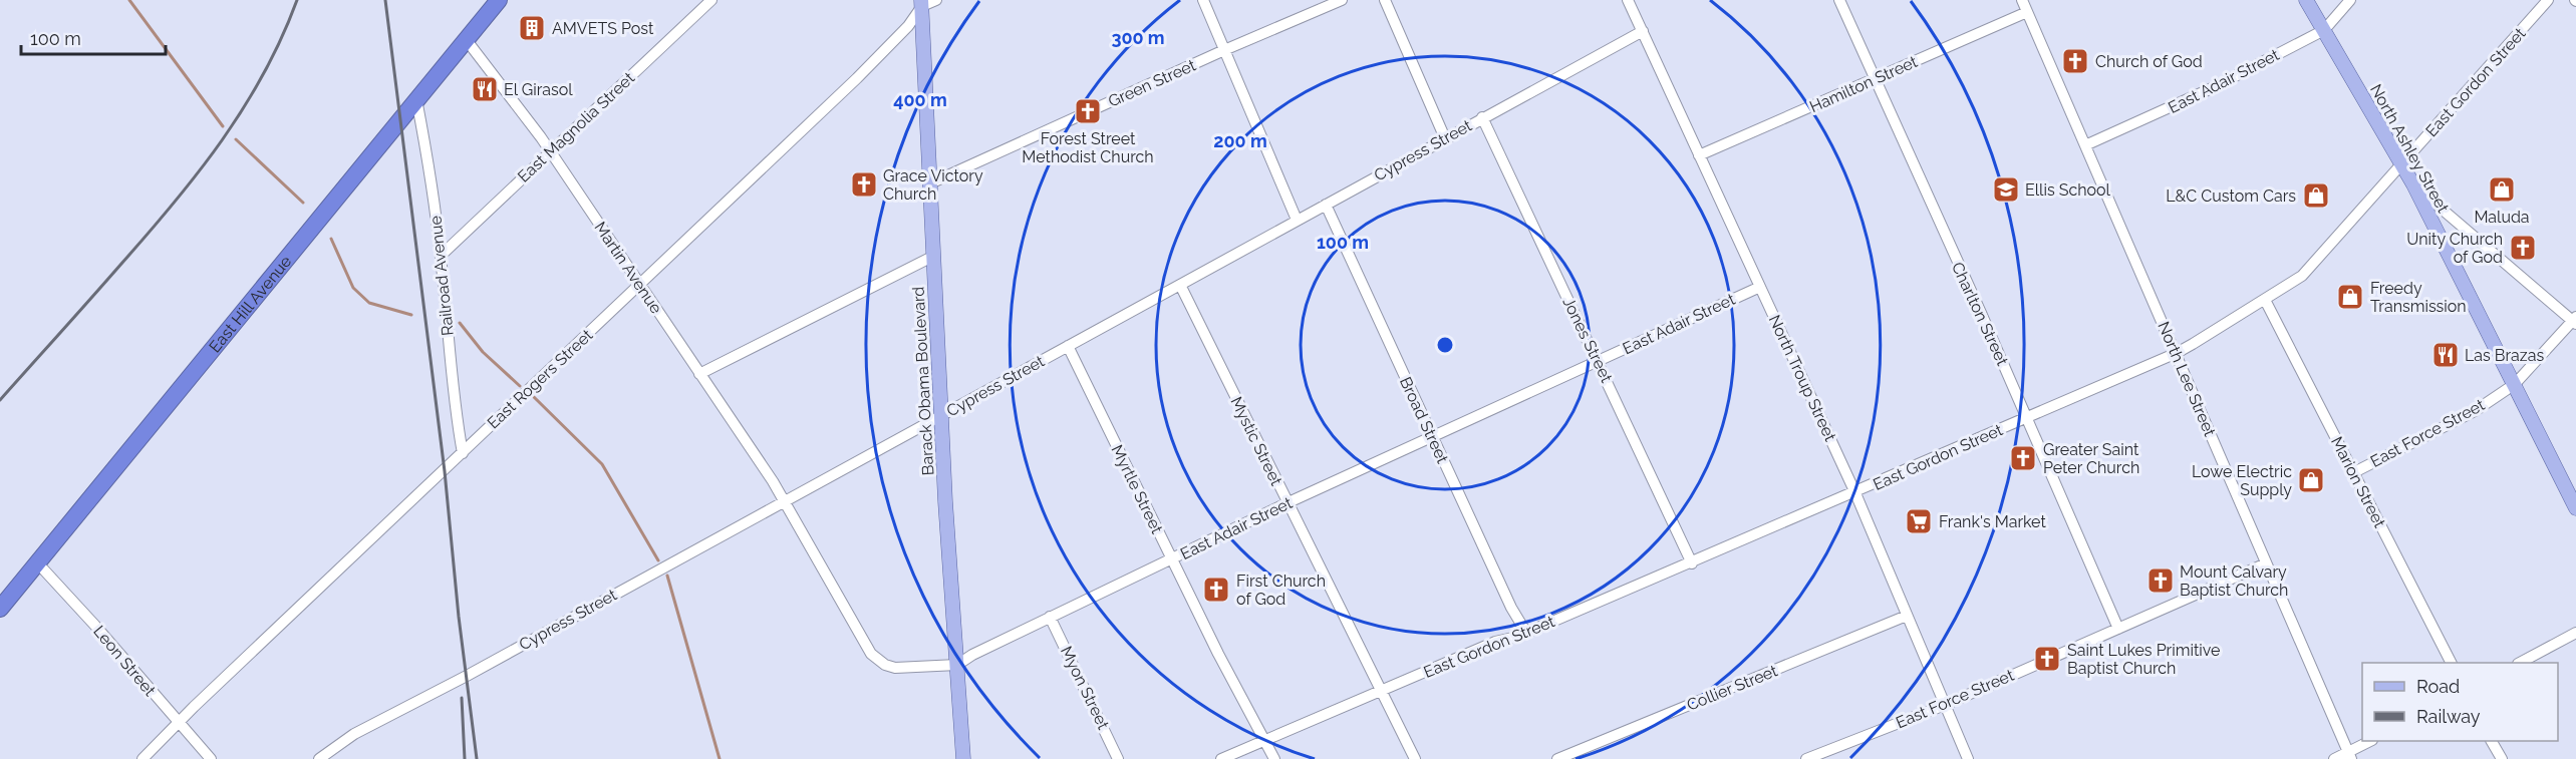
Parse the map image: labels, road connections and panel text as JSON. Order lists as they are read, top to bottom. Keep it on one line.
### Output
{"streets":{"highway":["East Hill Avenue"],"main road":["North Ashley Street","Barack Obama Boulevard"],"street":["East Adair Street","East Gordon Street","Green Street","Hamilton Street","East Magnolia Street","Cypress Street","Martin Avenue","Railroad Avenue","Charlton Street","Jones Street","North Troup Street","East Rogers Street","North Lee Street","Broad Street","East Force Street","Mystic Street","Marion Street","Myrtle Street","Leon Street","Myon Street","Collier Street"]},"crossings":[["East Adair Street","North Ashley Street"],["East Adair Street","Cypress Street"],["East Adair Street","Martin Avenue"],["East Adair Street","Jones Street"],["East Adair Street","North Troup Street"],["East Adair Street","North Lee Street"],["East Adair Street","Barack Obama Boulevard"],["East Adair Street","Broad Street"],["East Adair Street","Mystic Street"],["East Adair Street","Myrtle Street"],["East Adair Street","Myon Street"],["East Gordon Street","North Ashley Street"],["East Gordon Street","Charlton Street"],["East Gordon Street","Jones Street"],["East Gordon Street","North Troup Street"],["East Gordon Street","North Lee Street"],["East Gordon Street","Broad Street"],["East Gordon Street","Mystic Street"],["East Gordon Street","Marion Street"],["East Gordon Street","Myrtle Street"],["Green Street","Barack Obama Boulevard"],["Hamilton Street","Charlton Street"],["Hamilton Street","North Troup Street"],["Hamilton Street","North Lee Street"],["East Magnolia Street","Martin Avenue"],["East Magnolia Street","Railroad Avenue"],["North Ashley Street","East Force Street"],["Cypress Street","Martin Avenue"],["Cypress Street","Jones Street"],["Cypress Street","North Troup Street"],["Cypress Street","Barack Obama Boulevard"],["Cypress Street","Broad Street"],["Cypress Street","Mystic Street"],["Cypress Street","Myrtle Street"],["Martin Avenue","East Hill Avenue"],["Martin Avenue","East Rogers Street"],["Railroad Avenue","East Hill Avenue"],["Railroad Avenue","East Rogers Street"],["East Hill Avenue","Leon Street"],["Charlton Street","East Force Street"],["North Troup Street","East Force Street"],["North Troup Street","Collier Street"],["East Rogers Street","Barack Obama Boulevard"],["East Rogers Street","Leon Street"],["North Lee Street","East Force Street"],["East Force Street","Marion Street"]],"places":{"building":["AMVETS Post"],"church":["Church of God","Forest Street Methodist Church","Grace Victory Church","Unity Church of God","Greater Saint Peter Church","Mount Calvary Baptist Church","First Church of God","Saint Lukes Primitive Baptist Church"],"restaurant":["El Girasol","Las Brazas"],"school or university":["Ellis School"],"shop":["Maluda","L&C Custom Cars","Freedy Transmission","Lowe Electric Supply"],"supermarket":["Frank's Market"]},"legend":["Road","Railway"],"scale_bar":"100 m","rings":["300 m","400 m","200 m","100 m"]}
